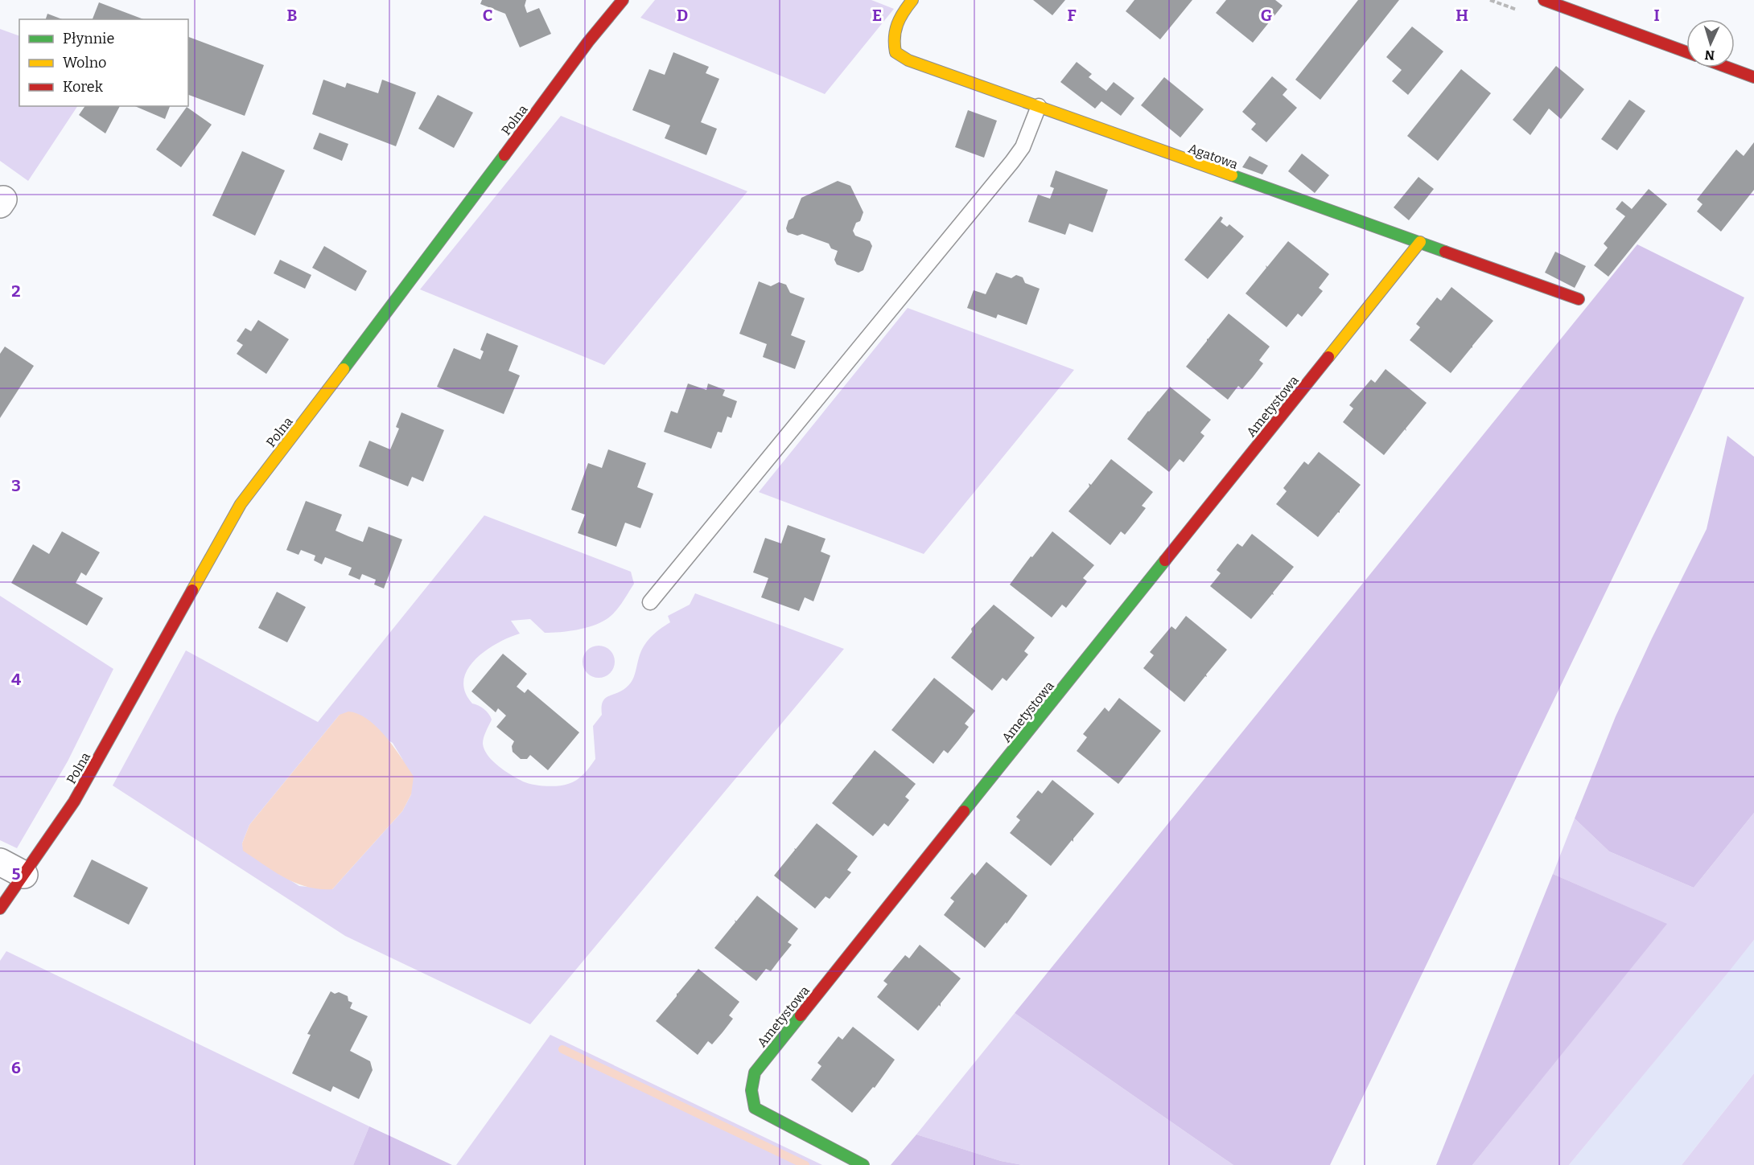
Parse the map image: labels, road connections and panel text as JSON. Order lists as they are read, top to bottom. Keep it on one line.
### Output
{"streets":{"street":["Polna","Agatowa","Ametystowa"]},"crossings":[["Agatowa","Ametystowa"]],"legend":["Płynnie","Wolno","Korek"],"north":"bottom","grid":{"columns":["B","C","D","E","F","G","H","I"],"rows":["2","3","4","5","6"]}}
